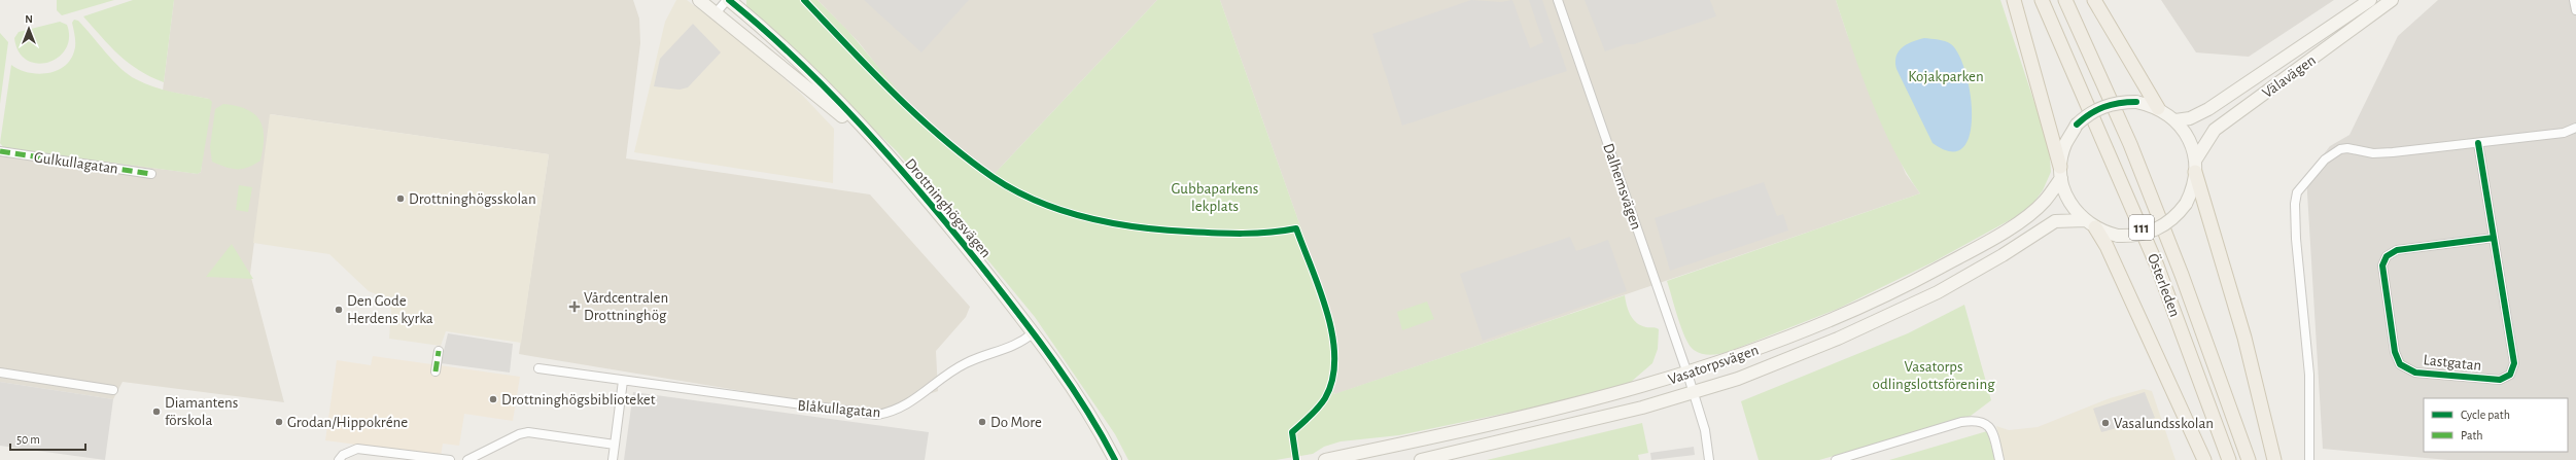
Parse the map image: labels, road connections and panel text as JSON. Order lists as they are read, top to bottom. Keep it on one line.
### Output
{"streets":{"main road":["Välavägen","Drottninghögsvägen","111","Österleden","Vasatorpsvägen"],"street":["Gulkullagatan","Dalhemsvägen","Lastgatan","Blåkullagatan"]},"crossings":[["Välavägen","Vasatorpsvägen"],["Dalhemsvägen","Vasatorpsvägen"],["Drottninghögsvägen","Blåkullagatan"]],"parks":["Kojakparken","Gubbaparkens lekplats","Vasatorps odlingslottsförening"],"places":{"other":["Drottninghögsskolan","Den Gode Herdens kyrka","Drottninghögsbiblioteket","Diamantens förskola","Grodan/Hippokréne","Do More","Vasalundsskolan"],"health":["Vårdcentralen Drottninghög"]},"legend":["Cycle path","Path"],"scale_bar":"50 m","north":"top"}
